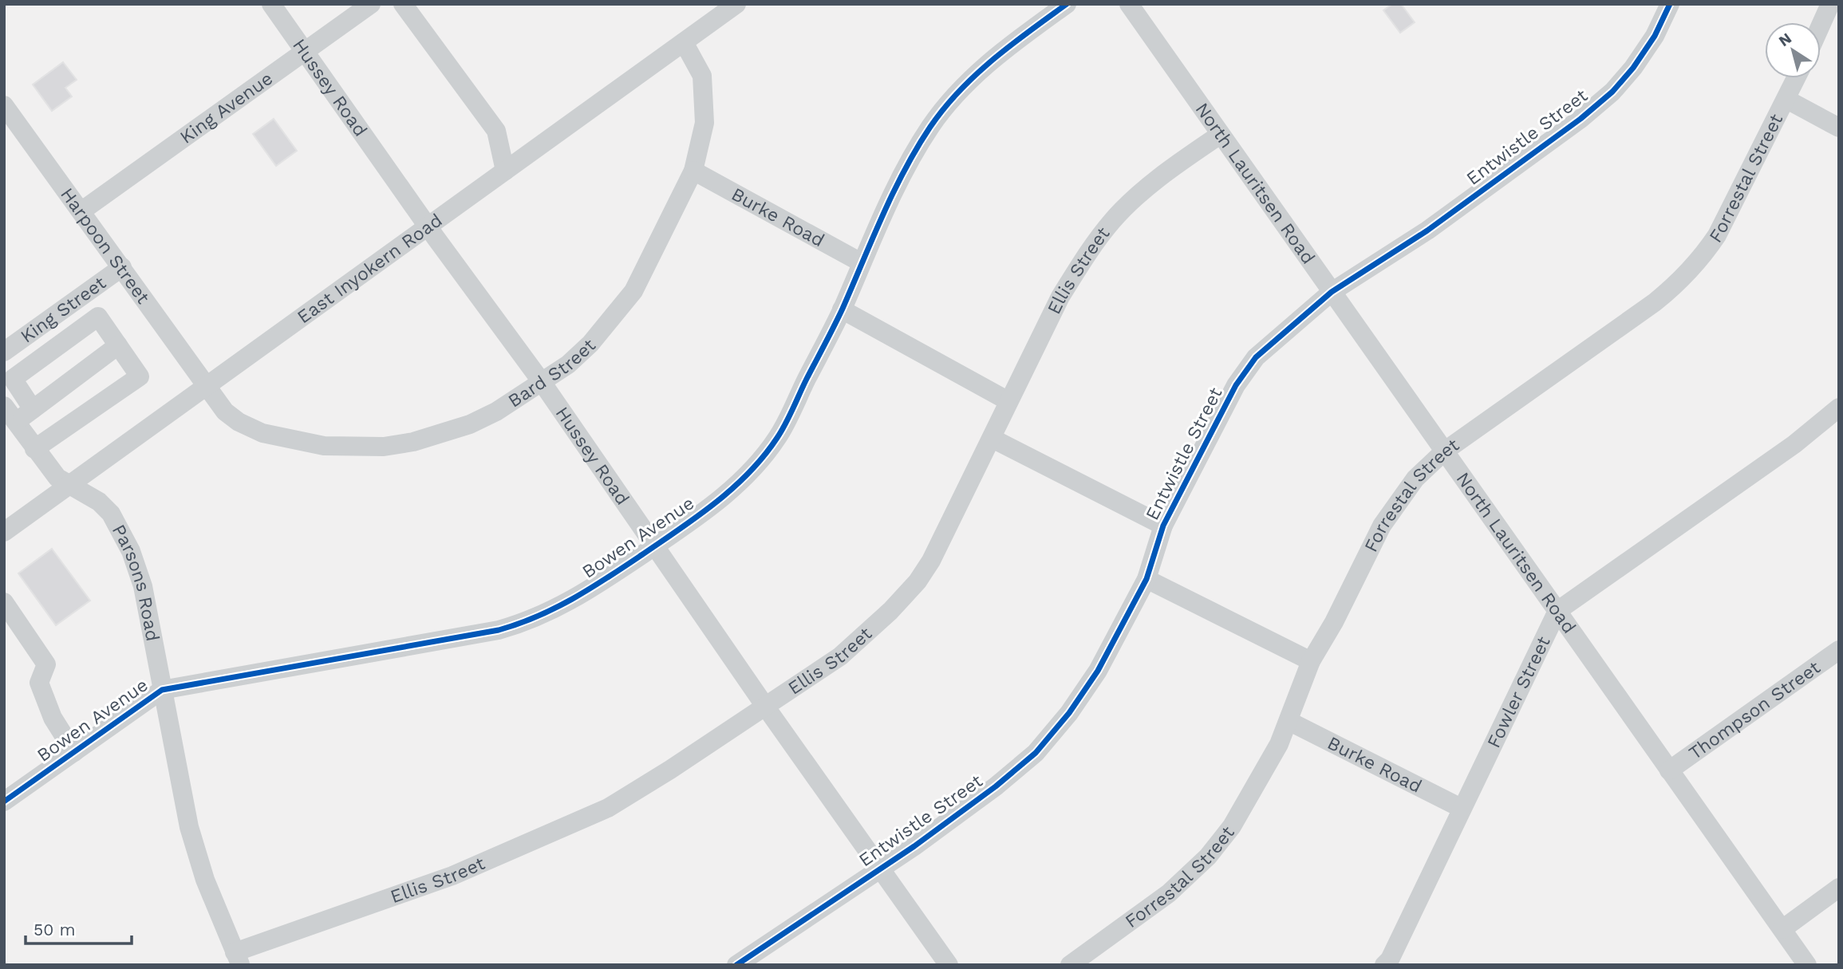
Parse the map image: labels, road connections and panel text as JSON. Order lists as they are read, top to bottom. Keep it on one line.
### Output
{"streets":{"street":["Hussey Road","King Avenue","Entwistle Street","Forrestal Street","North Lauritsen Road","Burke Road","Harpoon Street","East Inyokern Road","Ellis Street","King Street","Bard Street","Bowen Avenue","Parsons Road","Fowler Street","Thompson Street"]},"crossings":[["Hussey Road","King Avenue"],["Hussey Road","Entwistle Street"],["Hussey Road","East Inyokern Road"],["Hussey Road","Ellis Street"],["Hussey Road","Bard Street"],["Hussey Road","Bowen Avenue"],["King Avenue","Harpoon Street"],["Entwistle Street","North Lauritsen Road"],["Forrestal Street","North Lauritsen Road"],["Forrestal Street","Burke Road"],["North Lauritsen Road","Ellis Street"],["North Lauritsen Road","Fowler Street"],["North Lauritsen Road","Thompson Street"],["Burke Road","Bard Street"],["Burke Road","Bowen Avenue"],["Burke Road","Fowler Street"],["Harpoon Street","East Inyokern Road"],["Harpoon Street","King Street"],["Harpoon Street","Bard Street"],["East Inyokern Road","Bard Street"],["East Inyokern Road","Parsons Road"],["Ellis Street","Parsons Road"],["Bowen Avenue","Parsons Road"]],"scale_bar":"50 m","north":"top left"}
